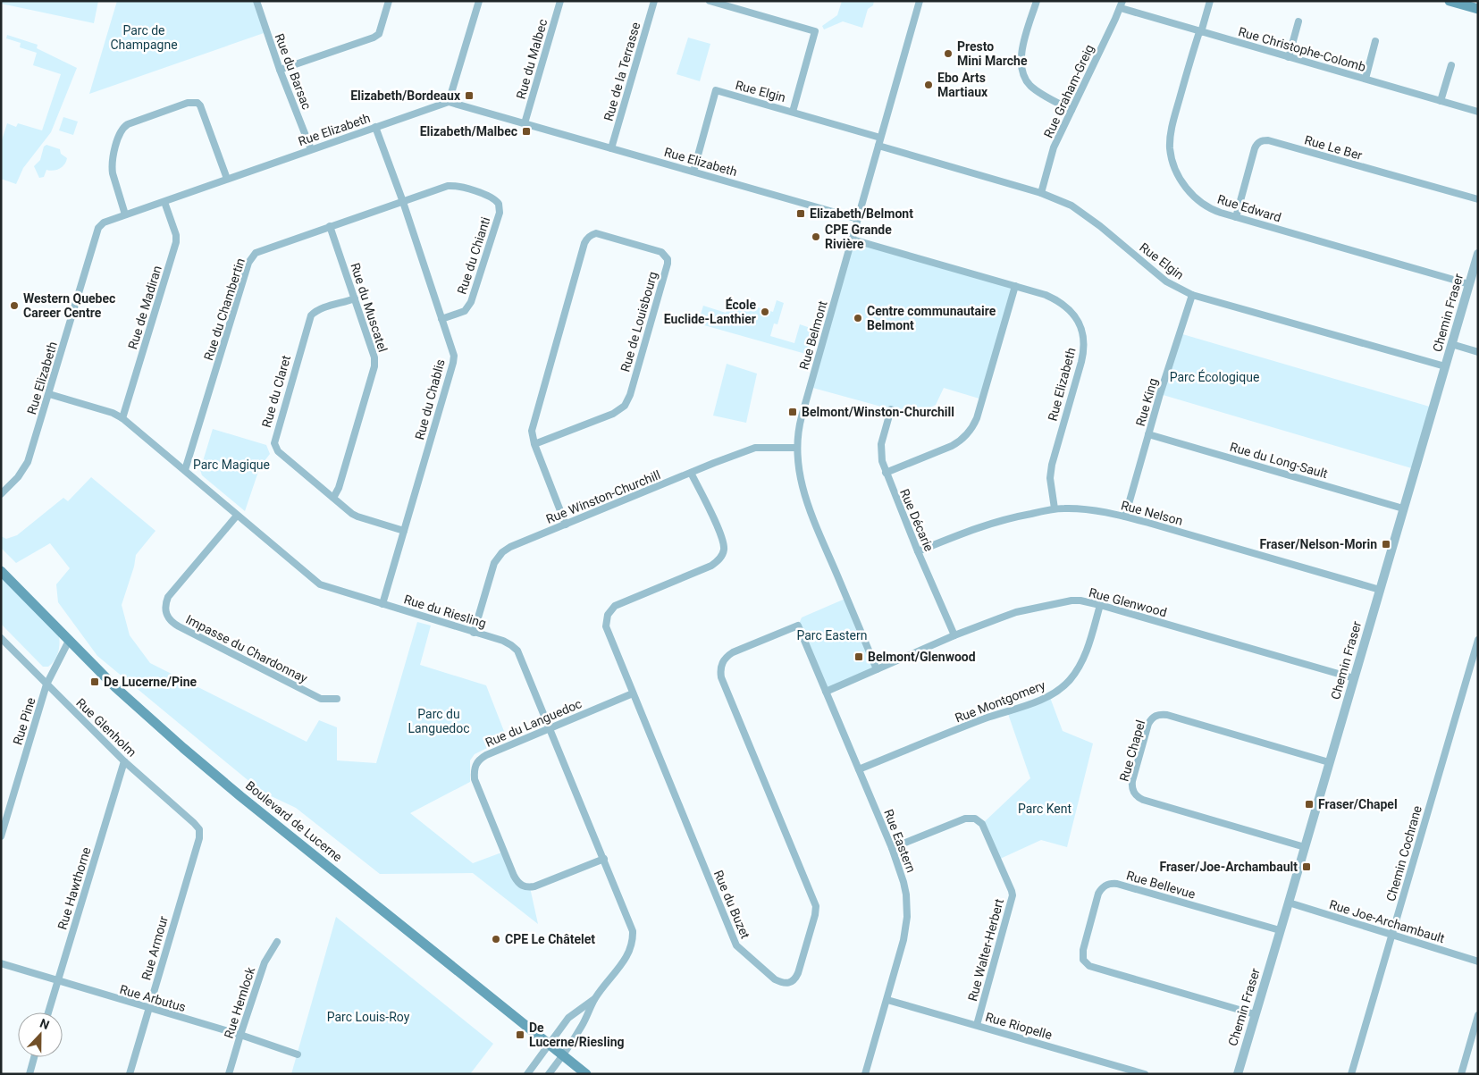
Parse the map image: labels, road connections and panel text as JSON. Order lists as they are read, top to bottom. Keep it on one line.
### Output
{"streets":{"main road":["Boulevard de Lucerne"],"street":["Rue Christophe-Colomb","Rue du Malbec","Rue du Barsac","Rue de la Terrasse","Rue Elgin","Rue Graham-Greig","Rue Elizabeth","Rue Le Ber","Rue Edward","Rue du Chianti","Rue de Madiran","Rue du Muscatel","Rue du Chambertin","Chemin Fraser","Rue de Louisbourg","Rue Belmont","Rue du Claret","Rue du Chablis","Rue King","Rue du Long-Sault","Rue Winston-Churchill","Rue Nelson","Rue Décarie","Rue Glenwood","Rue du Riesling","Impasse du Chardonnay","Rue Montgomery","Rue Pine","Rue du Languedoc","Rue Glenholm","Rue Chapel","Rue Eastern","Chemin Cochrane","Rue Bellevue","Rue Hawthorne","Rue du Buzet","Rue Joe-Archambault","Rue Armour","Rue Walter-Herbert","Rue Arbutus","Rue Hemlock","Rue Riopelle"]},"crossings":[["Rue Christophe-Colomb","Rue Graham-Greig"],["Rue Christophe-Colomb","Rue Edward"],["Rue du Malbec","Rue Elizabeth"],["Rue du Barsac","Rue Elizabeth"],["Rue de la Terrasse","Rue Elizabeth"],["Rue Elgin","Rue Graham-Greig"],["Rue Elgin","Rue Elizabeth"],["Rue Elgin","Chemin Fraser"],["Rue Elgin","Rue Belmont"],["Rue Elgin","Rue King"],["Rue Elizabeth","Rue de Madiran"],["Rue Elizabeth","Rue Belmont"],["Rue Elizabeth","Rue du Chablis"],["Rue Elizabeth","Rue Nelson"],["Rue Elizabeth","Rue du Riesling"],["Rue Le Ber","Rue Edward"],["Rue Edward","Chemin Fraser"],["Rue du Chianti","Rue du Chambertin"],["Rue du Chianti","Rue du Chablis"],["Rue de Madiran","Rue du Riesling"],["Rue du Muscatel","Rue du Chambertin"],["Rue du Muscatel","Rue du Claret"],["Rue du Chambertin","Rue du Chablis"],["Rue du Chambertin","Rue du Riesling"],["Chemin Fraser","Rue du Long-Sault"],["Chemin Fraser","Rue Nelson"],["Chemin Fraser","Rue Glenwood"],["Chemin Fraser","Rue Chapel"],["Chemin Fraser","Rue Bellevue"],["Chemin Fraser","Rue Joe-Archambault"],["Rue de Louisbourg","Rue Winston-Churchill"],["Rue Belmont","Rue Winston-Churchill"],["Rue Belmont","Rue Glenwood"],["Rue du Claret","Rue du Chablis"],["Rue du Chablis","Rue du Riesling"],["Rue King","Rue du Long-Sault"],["Rue King","Rue Nelson"],["Rue Winston-Churchill","Rue du Riesling"],["Rue Winston-Churchill","Rue du Buzet"],["Rue Nelson","Rue Décarie"],["Rue Décarie","Rue Glenwood"],["Rue Glenwood","Rue Montgomery"],["Rue Glenwood","Rue Eastern"],["Rue du Riesling","Impasse du Chardonnay"],["Rue du Riesling","Rue du Languedoc"],["Rue du Riesling","Boulevard de Lucerne"],["Rue Montgomery","Rue Eastern"],["Rue Pine","Rue Glenholm"],["Rue Pine","Boulevard de Lucerne"],["Rue du Languedoc","Rue du Buzet"],["Rue Glenholm","Rue Hawthorne"],["Rue Glenholm","Rue Armour"],["Rue Eastern","Rue du Buzet"],["Rue Eastern","Rue Walter-Herbert"],["Rue Eastern","Rue Riopelle"],["Chemin Cochrane","Rue Joe-Archambault"],["Rue Hawthorne","Rue Arbutus"],["Rue Armour","Rue Arbutus"],["Rue Walter-Herbert","Rue Riopelle"],["Rue Arbutus","Rue Hemlock"]],"parks":["Parc de Champagne","Parc Écologique","Parc Magique","Parc Eastern","Parc du Languedoc","Parc Kent","Parc Louis-Roy"],"places":{"other":["Presto Mini Marche","Ebo Arts Martiaux","CPE Grande Rivière","Western Quebec Career Centre","École Euclide-Lanthier","Centre communautaire Belmont","CPE Le Châtelet"],"transit":["Elizabeth/Bordeaux","Elizabeth/Malbec","Elizabeth/Belmont","Belmont/Winston-Churchill","Fraser/Nelson-Morin","Belmont/Glenwood","De Lucerne/Pine","Fraser/Chapel","Fraser/Joe-Archambault","De Lucerne/Riesling"]},"north":"top"}
